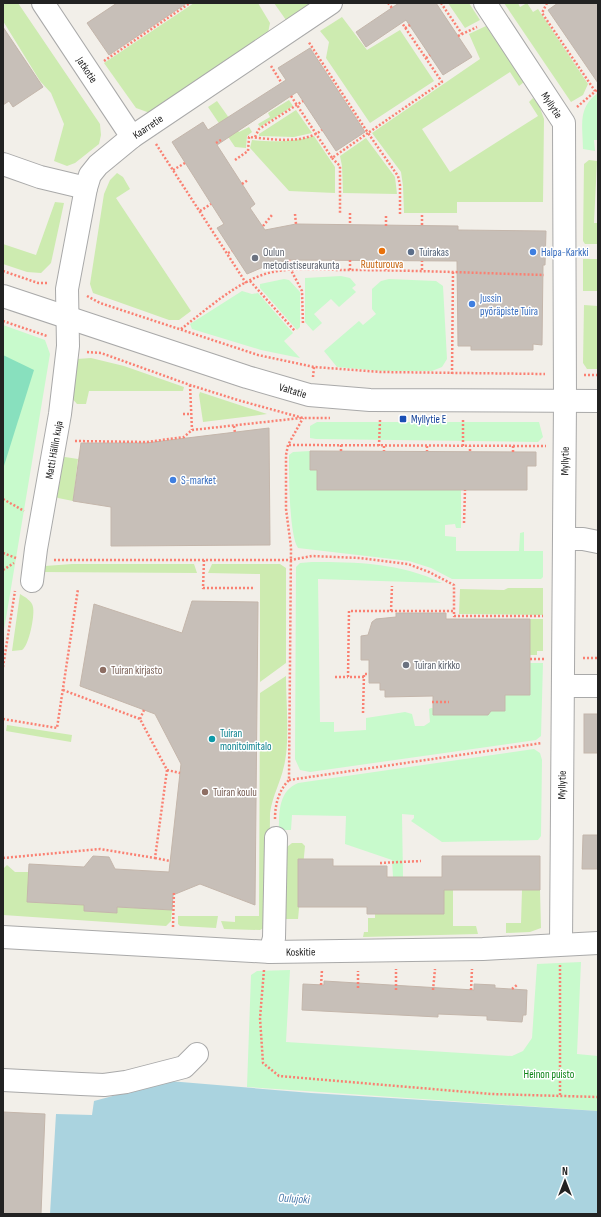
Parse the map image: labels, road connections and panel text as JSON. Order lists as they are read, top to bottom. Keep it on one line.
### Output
{"streets":{"street":["Jatkotie","Myllytie","Kaarretie","Valtatie","Matti Hällin kuja","Koskitie"]},"crossings":[["Jatkotie","Kaarretie"],["Myllytie","Valtatie"],["Myllytie","Koskitie"],["Kaarretie","Valtatie"],["Kaarretie","Matti Hällin kuja"],["Valtatie","Matti Hällin kuja"]],"water":["Oulujoki"],"parks":["Heinon puisto"],"places":{"other":["Ruuturouva","Tuirakas","Halpa-Karkki","Oulun metodistiseurakunta","Jussin pyöräpiste Tuira","S-market","Tuiran kirkko","Tuiran kirjasto","Tuiran monitoimitalo","Tuiran koulu"],"transit":["Myllytie E"]},"north":"top"}
